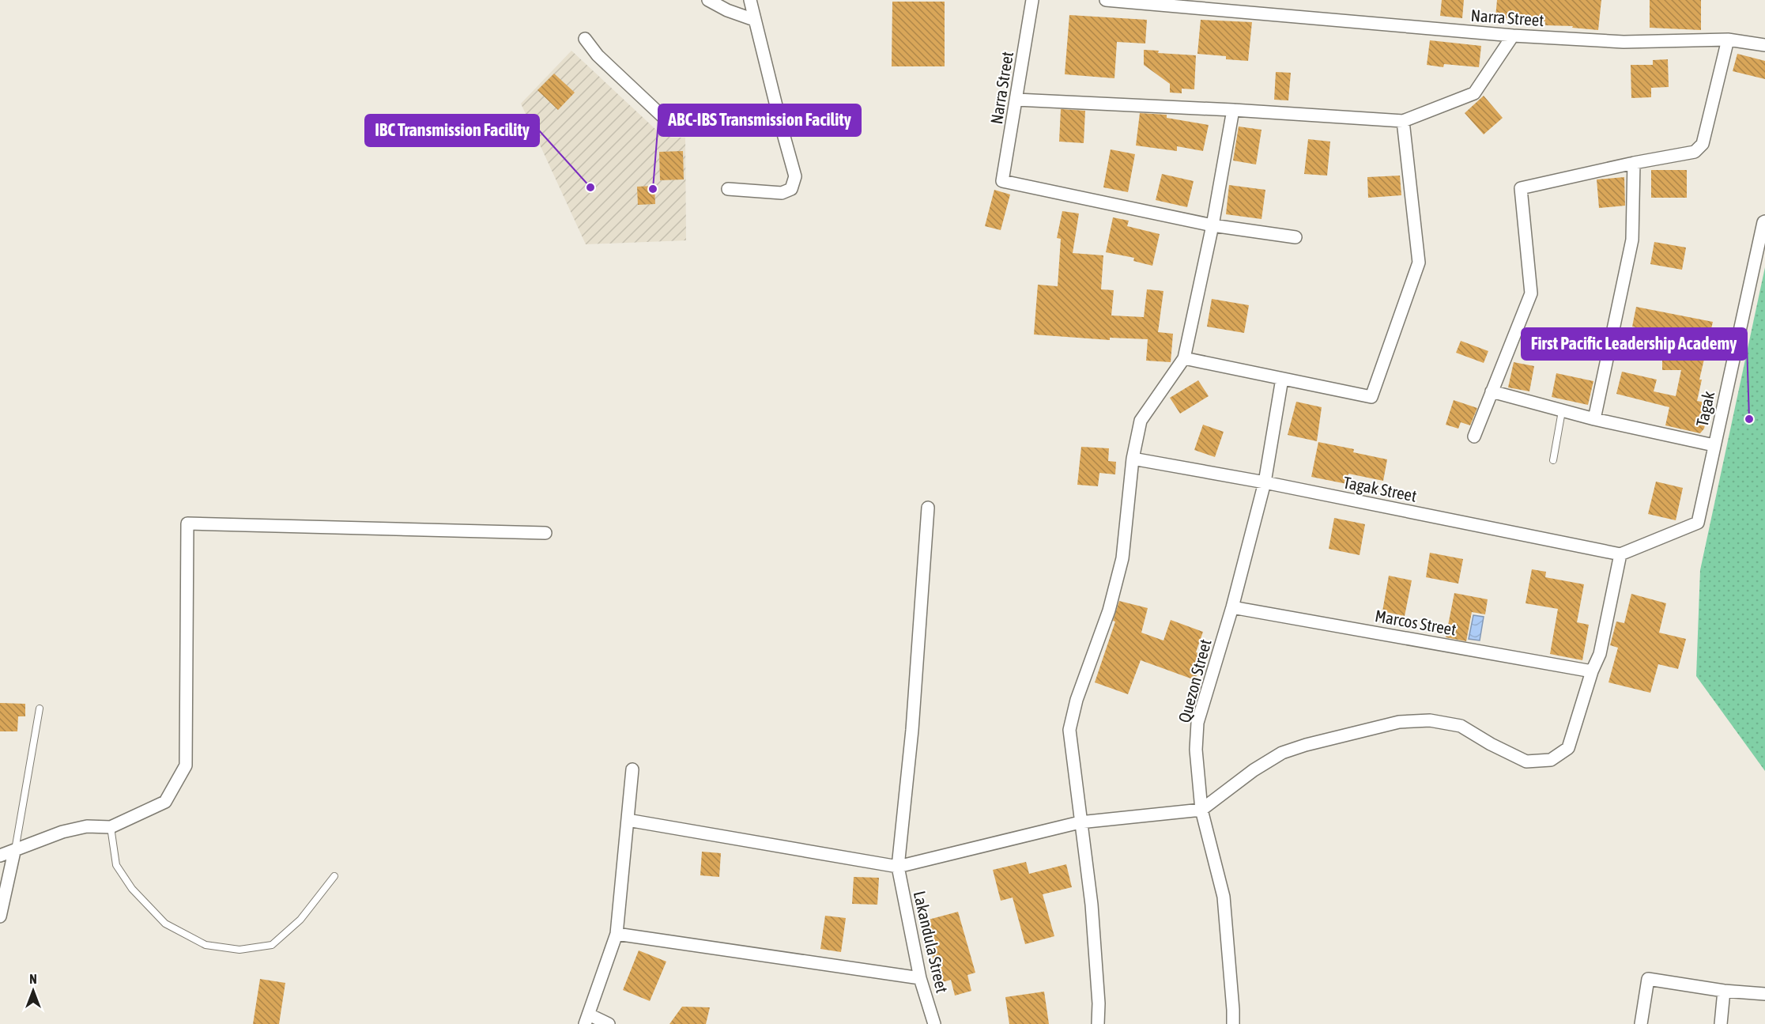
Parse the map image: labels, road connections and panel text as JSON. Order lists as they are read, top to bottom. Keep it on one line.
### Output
{"streets":{"street":["Narra Street","Tagak","Tagak Street","Marcos Street","Quezon Street","Lakandula Street"]},"crossings":[["Tagak","Tagak Street"],["Tagak Street","Quezon Street"],["Marcos Street","Quezon Street"]],"places":["IBC Transmission Facility","ABC-IBS Transmission Facility","First Pacific Leadership Academy"],"north":"top"}
